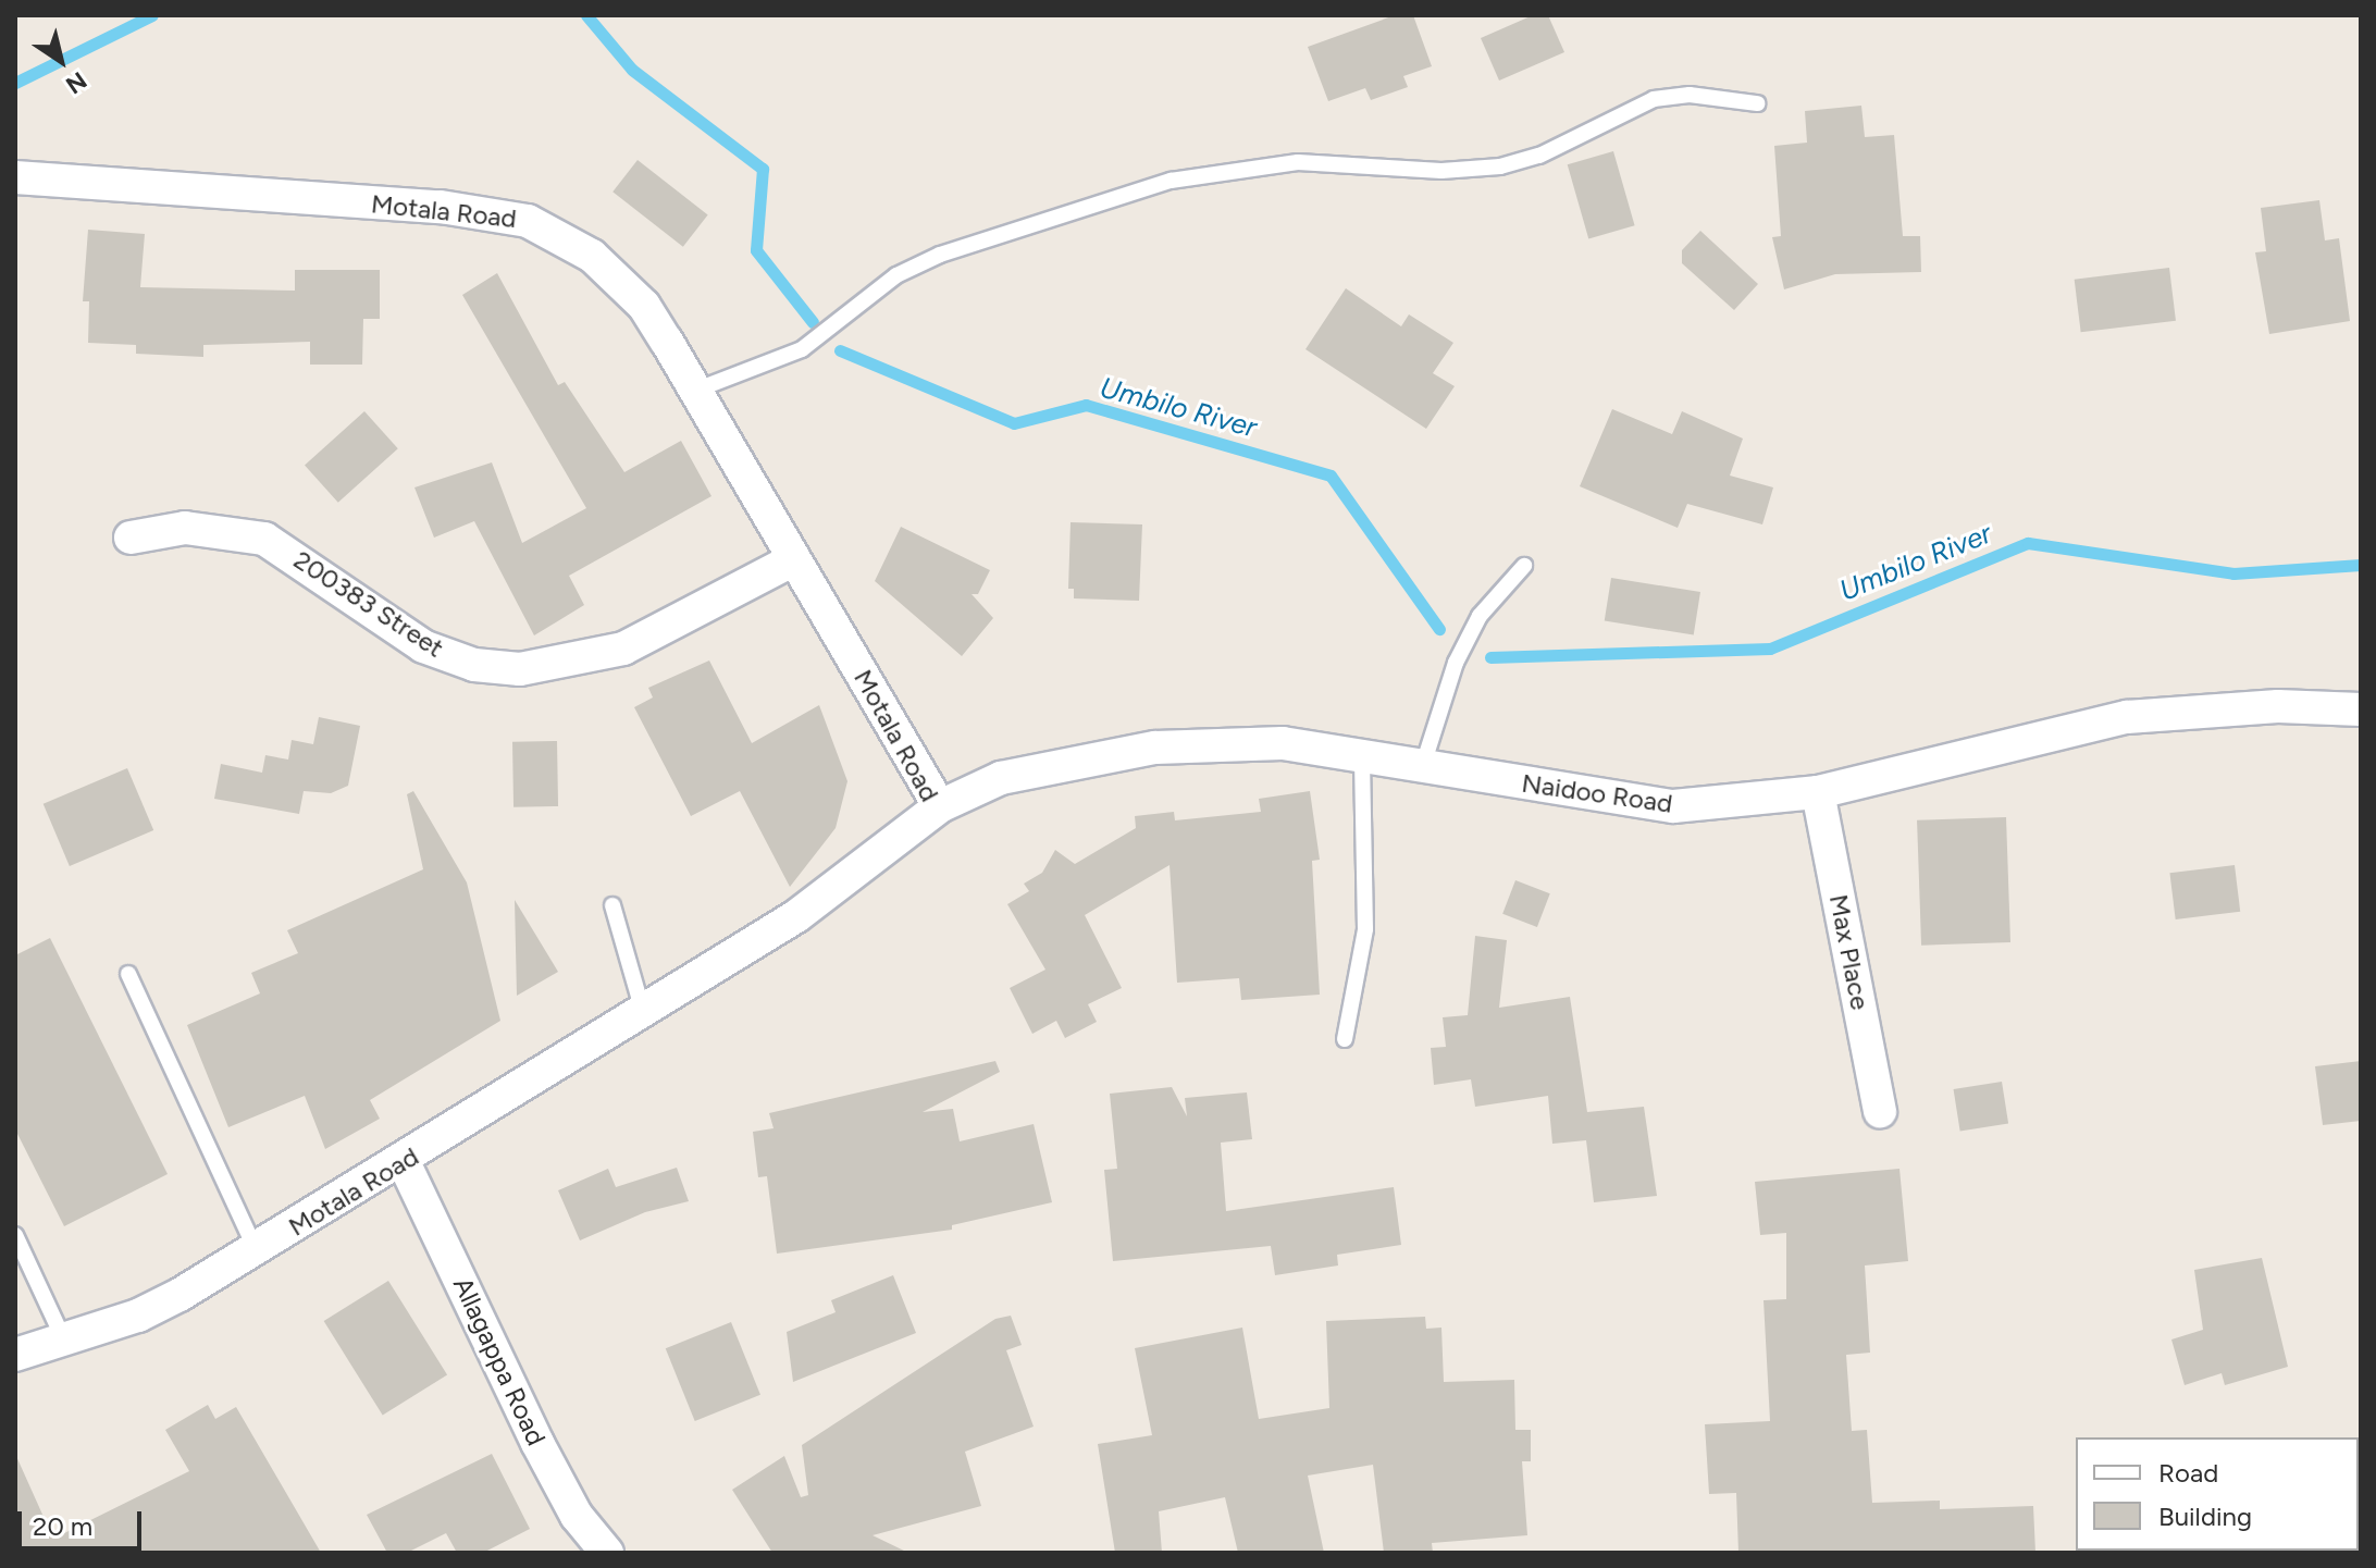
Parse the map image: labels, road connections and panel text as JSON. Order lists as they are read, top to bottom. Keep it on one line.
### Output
{"streets":{"street":["Motala Road","200383 Street","Naidoo Road","Max Place","Allagappa Road"]},"crossings":[["Motala Road","200383 Street"],["Motala Road","Naidoo Road"],["Motala Road","Allagappa Road"],["Naidoo Road","Max Place"]],"water":["Umbilo River"],"legend":["Road","Building"],"scale_bar":"20 m","north":"bottom right"}
